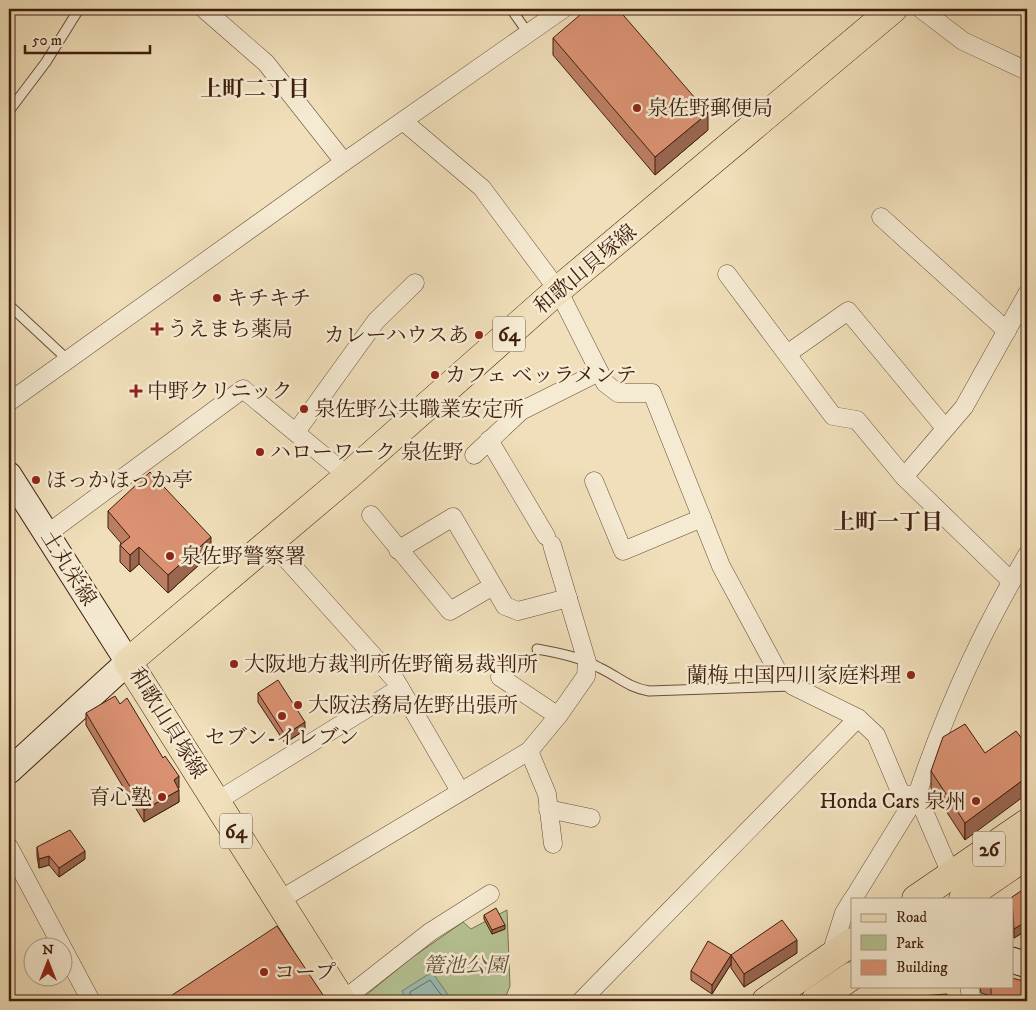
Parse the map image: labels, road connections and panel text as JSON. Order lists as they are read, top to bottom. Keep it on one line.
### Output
{"streets":{"main road":["和歌山貝塚線","64","土丸栄線","26"]},"crossings":[["和歌山貝塚線","土丸栄線"]],"districts":["上町二丁目","上町一丁目"],"parks":["篭池公園"],"places":{"other":["泉佐野郵便局","キチキチ","カレーハウスあ","カフェ ベッラメンテ","泉佐野公共職業安定所","ハローワーク 泉佐野","ほっかほっか亭","泉佐野警察署","大阪地方裁判所佐野簡易裁判所","蘭梅 中国四川家庭料理","大阪法務局佐野出張所","セブン-イレブン","育心塾","Honda Cars 泉州","コープ"],"health":["うえまち薬局","中野クリニック"]},"legend":["Road","Park","Building"],"scale_bar":"50 m","north":"top"}
